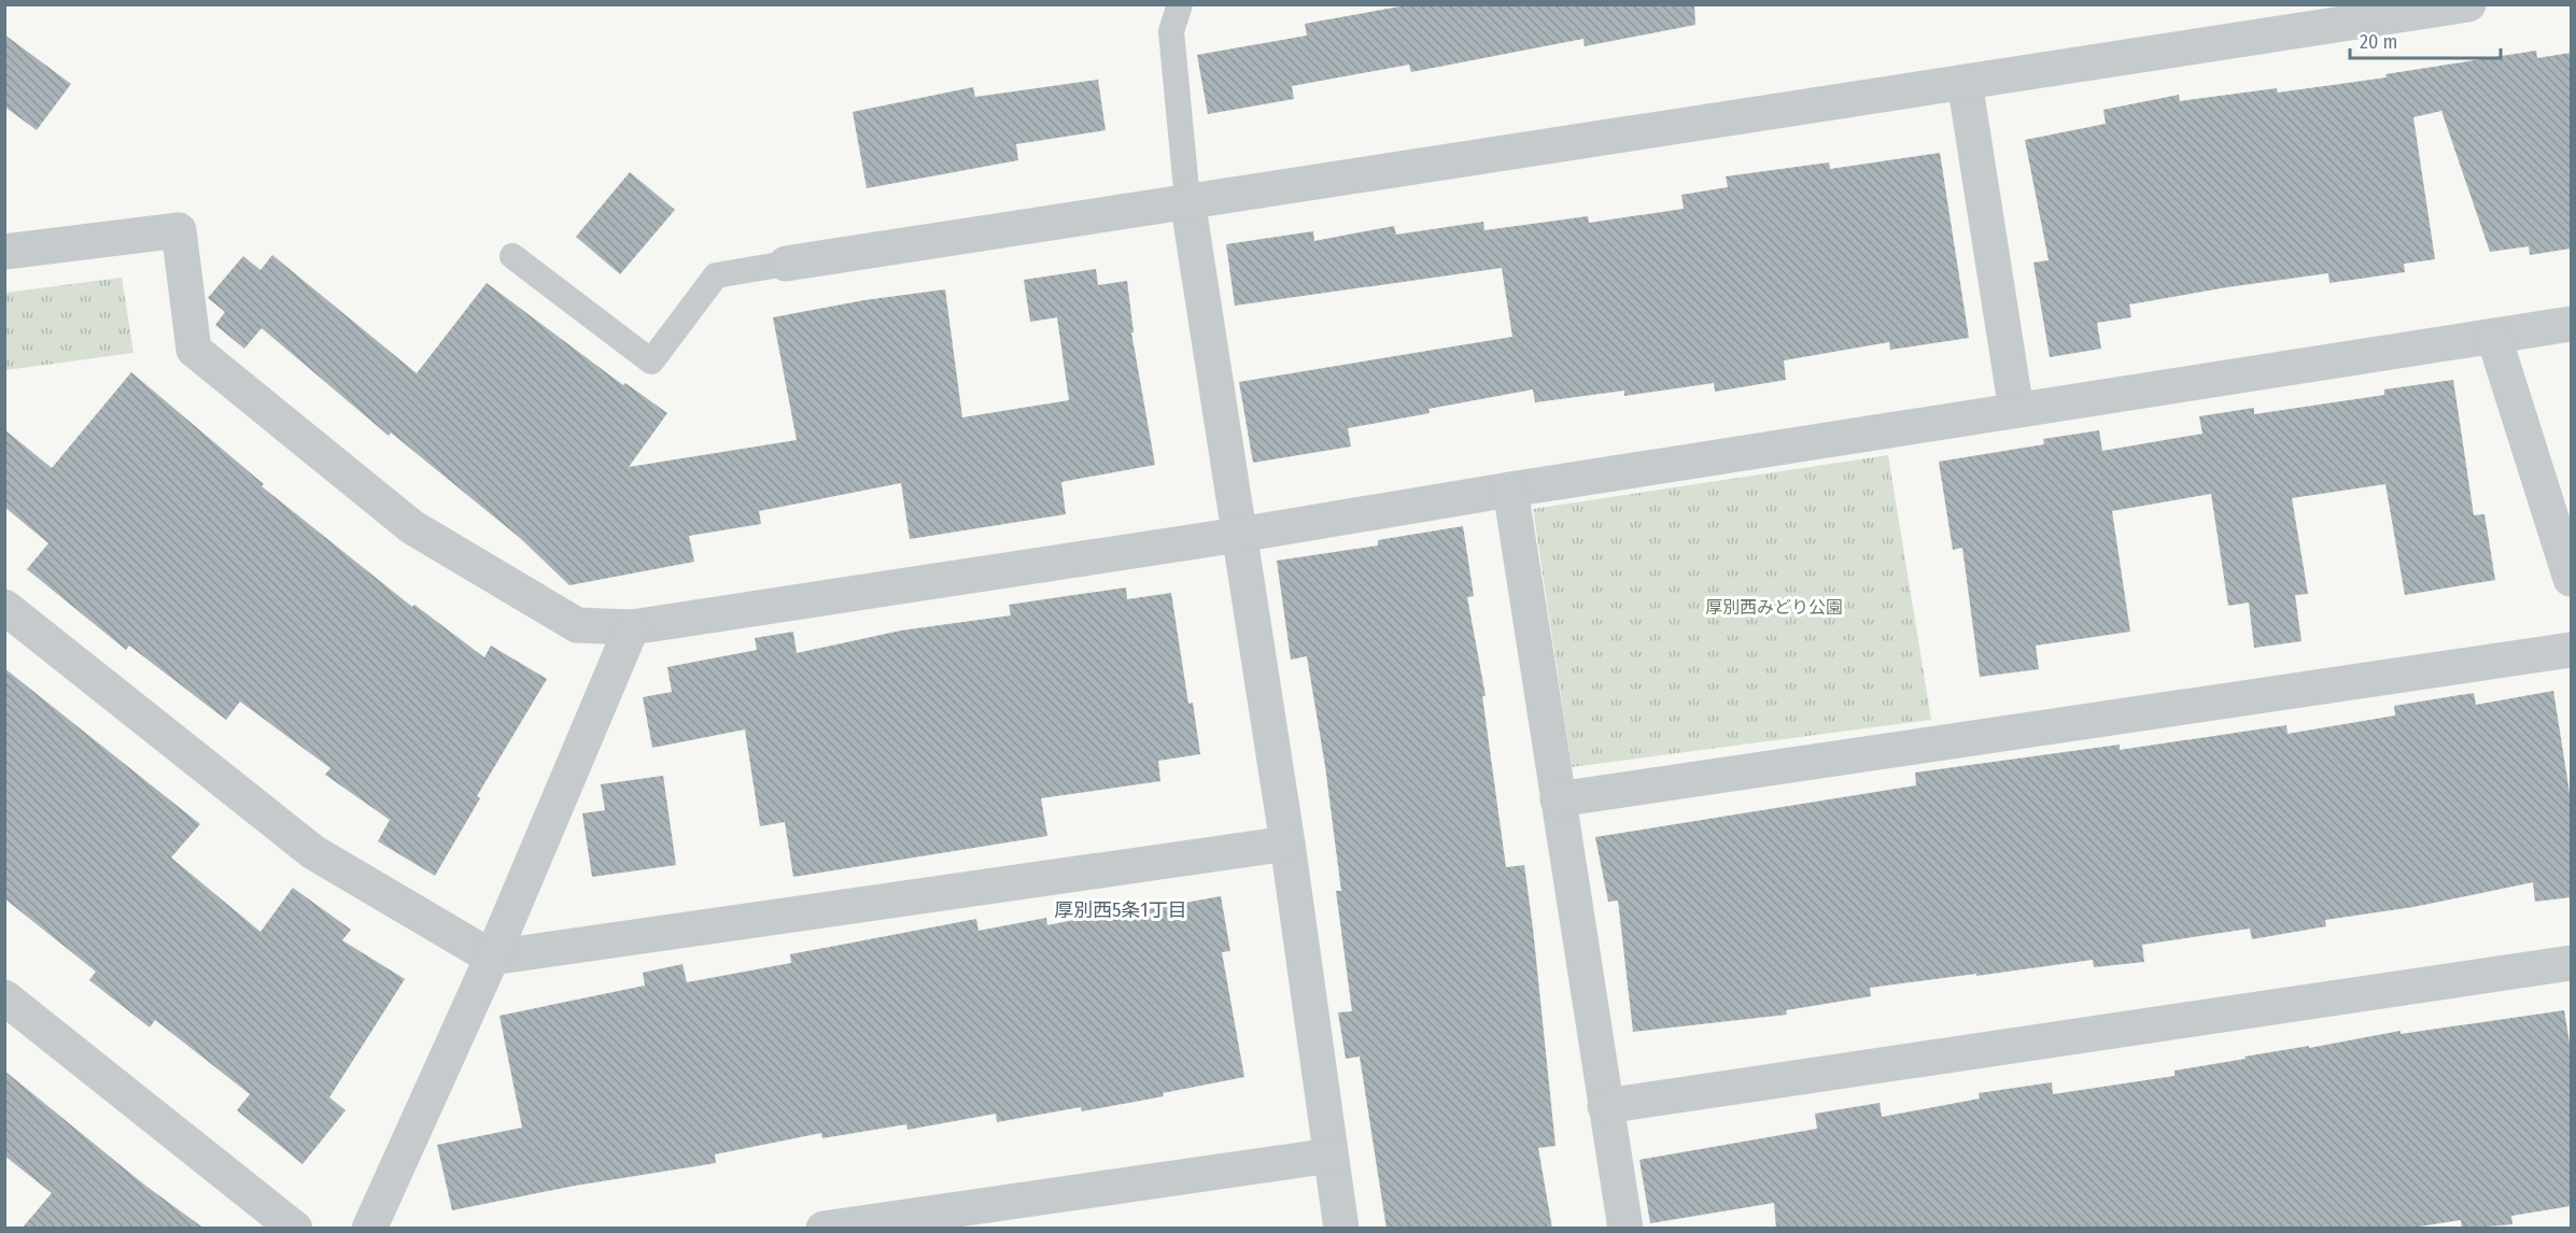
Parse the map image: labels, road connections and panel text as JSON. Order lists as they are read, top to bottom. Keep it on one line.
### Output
{"districts":["厚別西5条1丁目"],"parks":["厚別西みどり公園"],"scale_bar":"20 m"}
